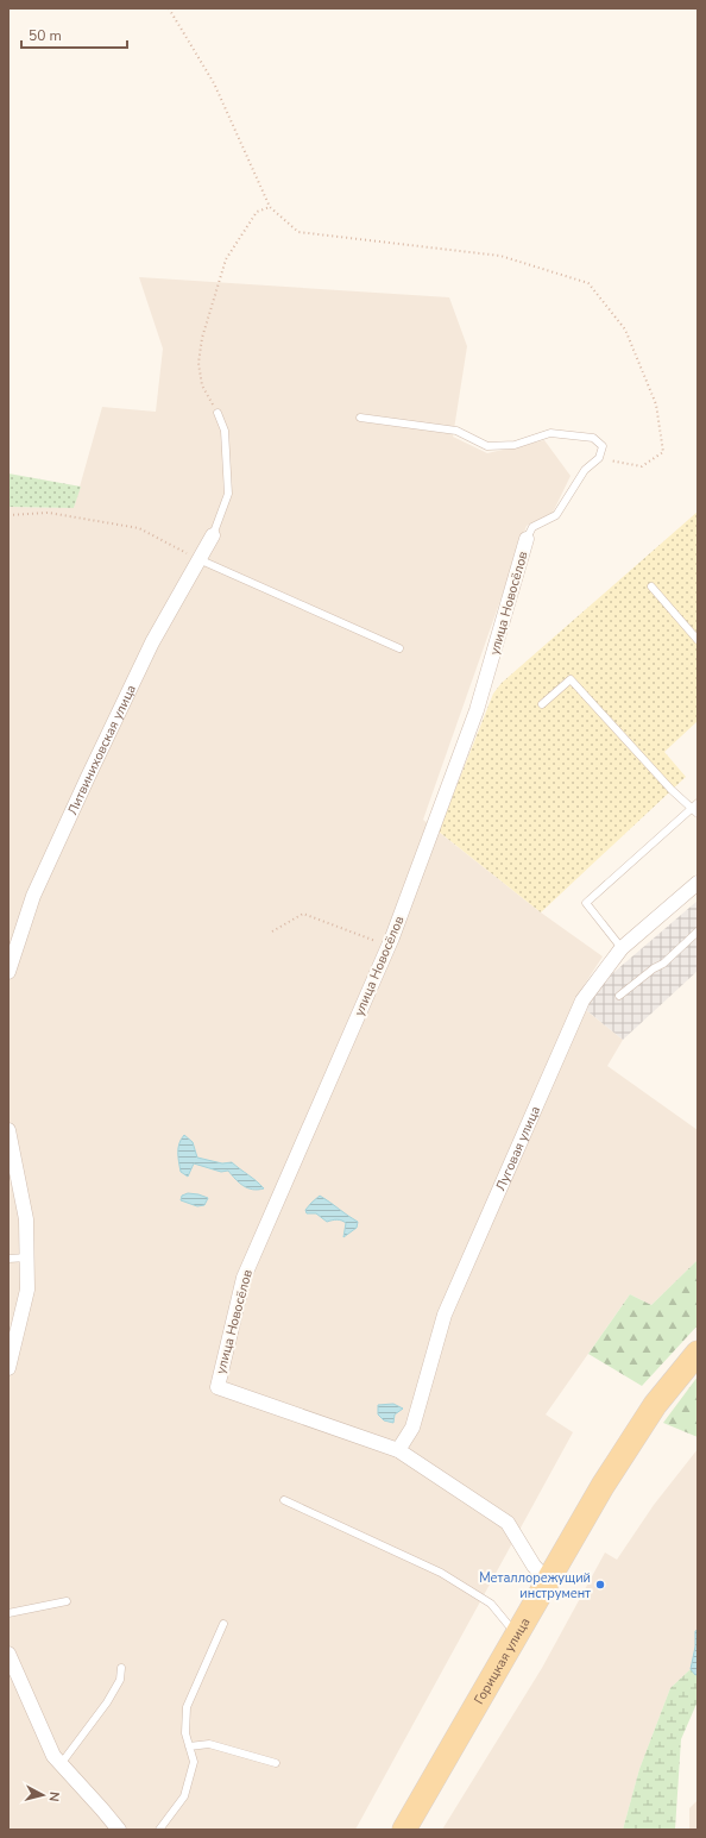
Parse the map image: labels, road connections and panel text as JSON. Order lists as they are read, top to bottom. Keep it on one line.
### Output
{"streets":{"main road":["Горицкая улица"],"street":["улица Новосёлов","Литвиниховская улица","Луговая улица"]},"crossings":[["улица Новосёлов","Луговая улица"]],"places":["Металлорежущий инструмент"],"scale_bar":"50 m","north":"right"}
